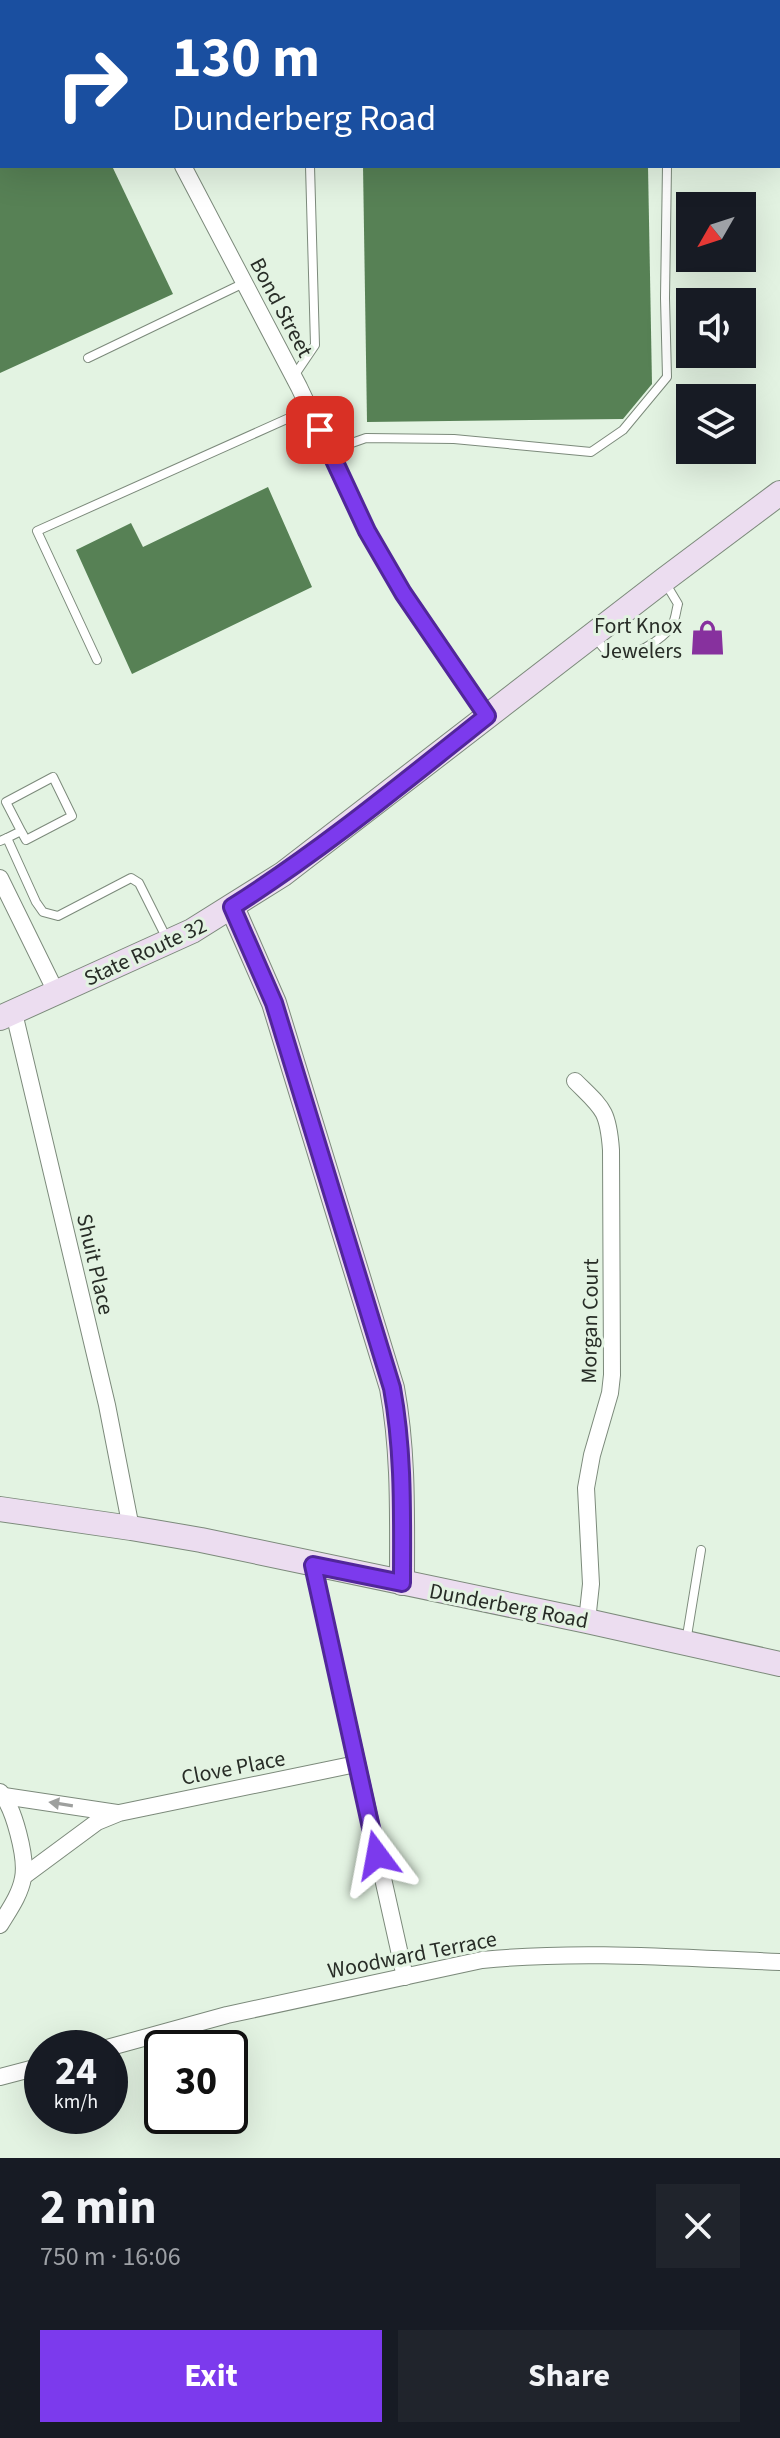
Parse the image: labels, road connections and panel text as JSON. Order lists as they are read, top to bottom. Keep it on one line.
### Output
{"streets":{"street":["Bond Street","State Route 32","Shuit Place","Morgan Court","Dunderberg Road","Clove Place","Woodward Terrace"]},"crossings":[["Bond Street","State Route 32"],["State Route 32","Shuit Place"],["Shuit Place","Dunderberg Road"],["Morgan Court","Dunderberg Road"]],"places":{"shop":["Fort Knox Jewelers"]},"north":"bottom left","page":{"turn":["130 m","Dunderberg Road"],"speed":"24 km/h","limit":"30","heading":["2 min","750 m · 16:06"],"buttons":["Exit","Share"]}}
